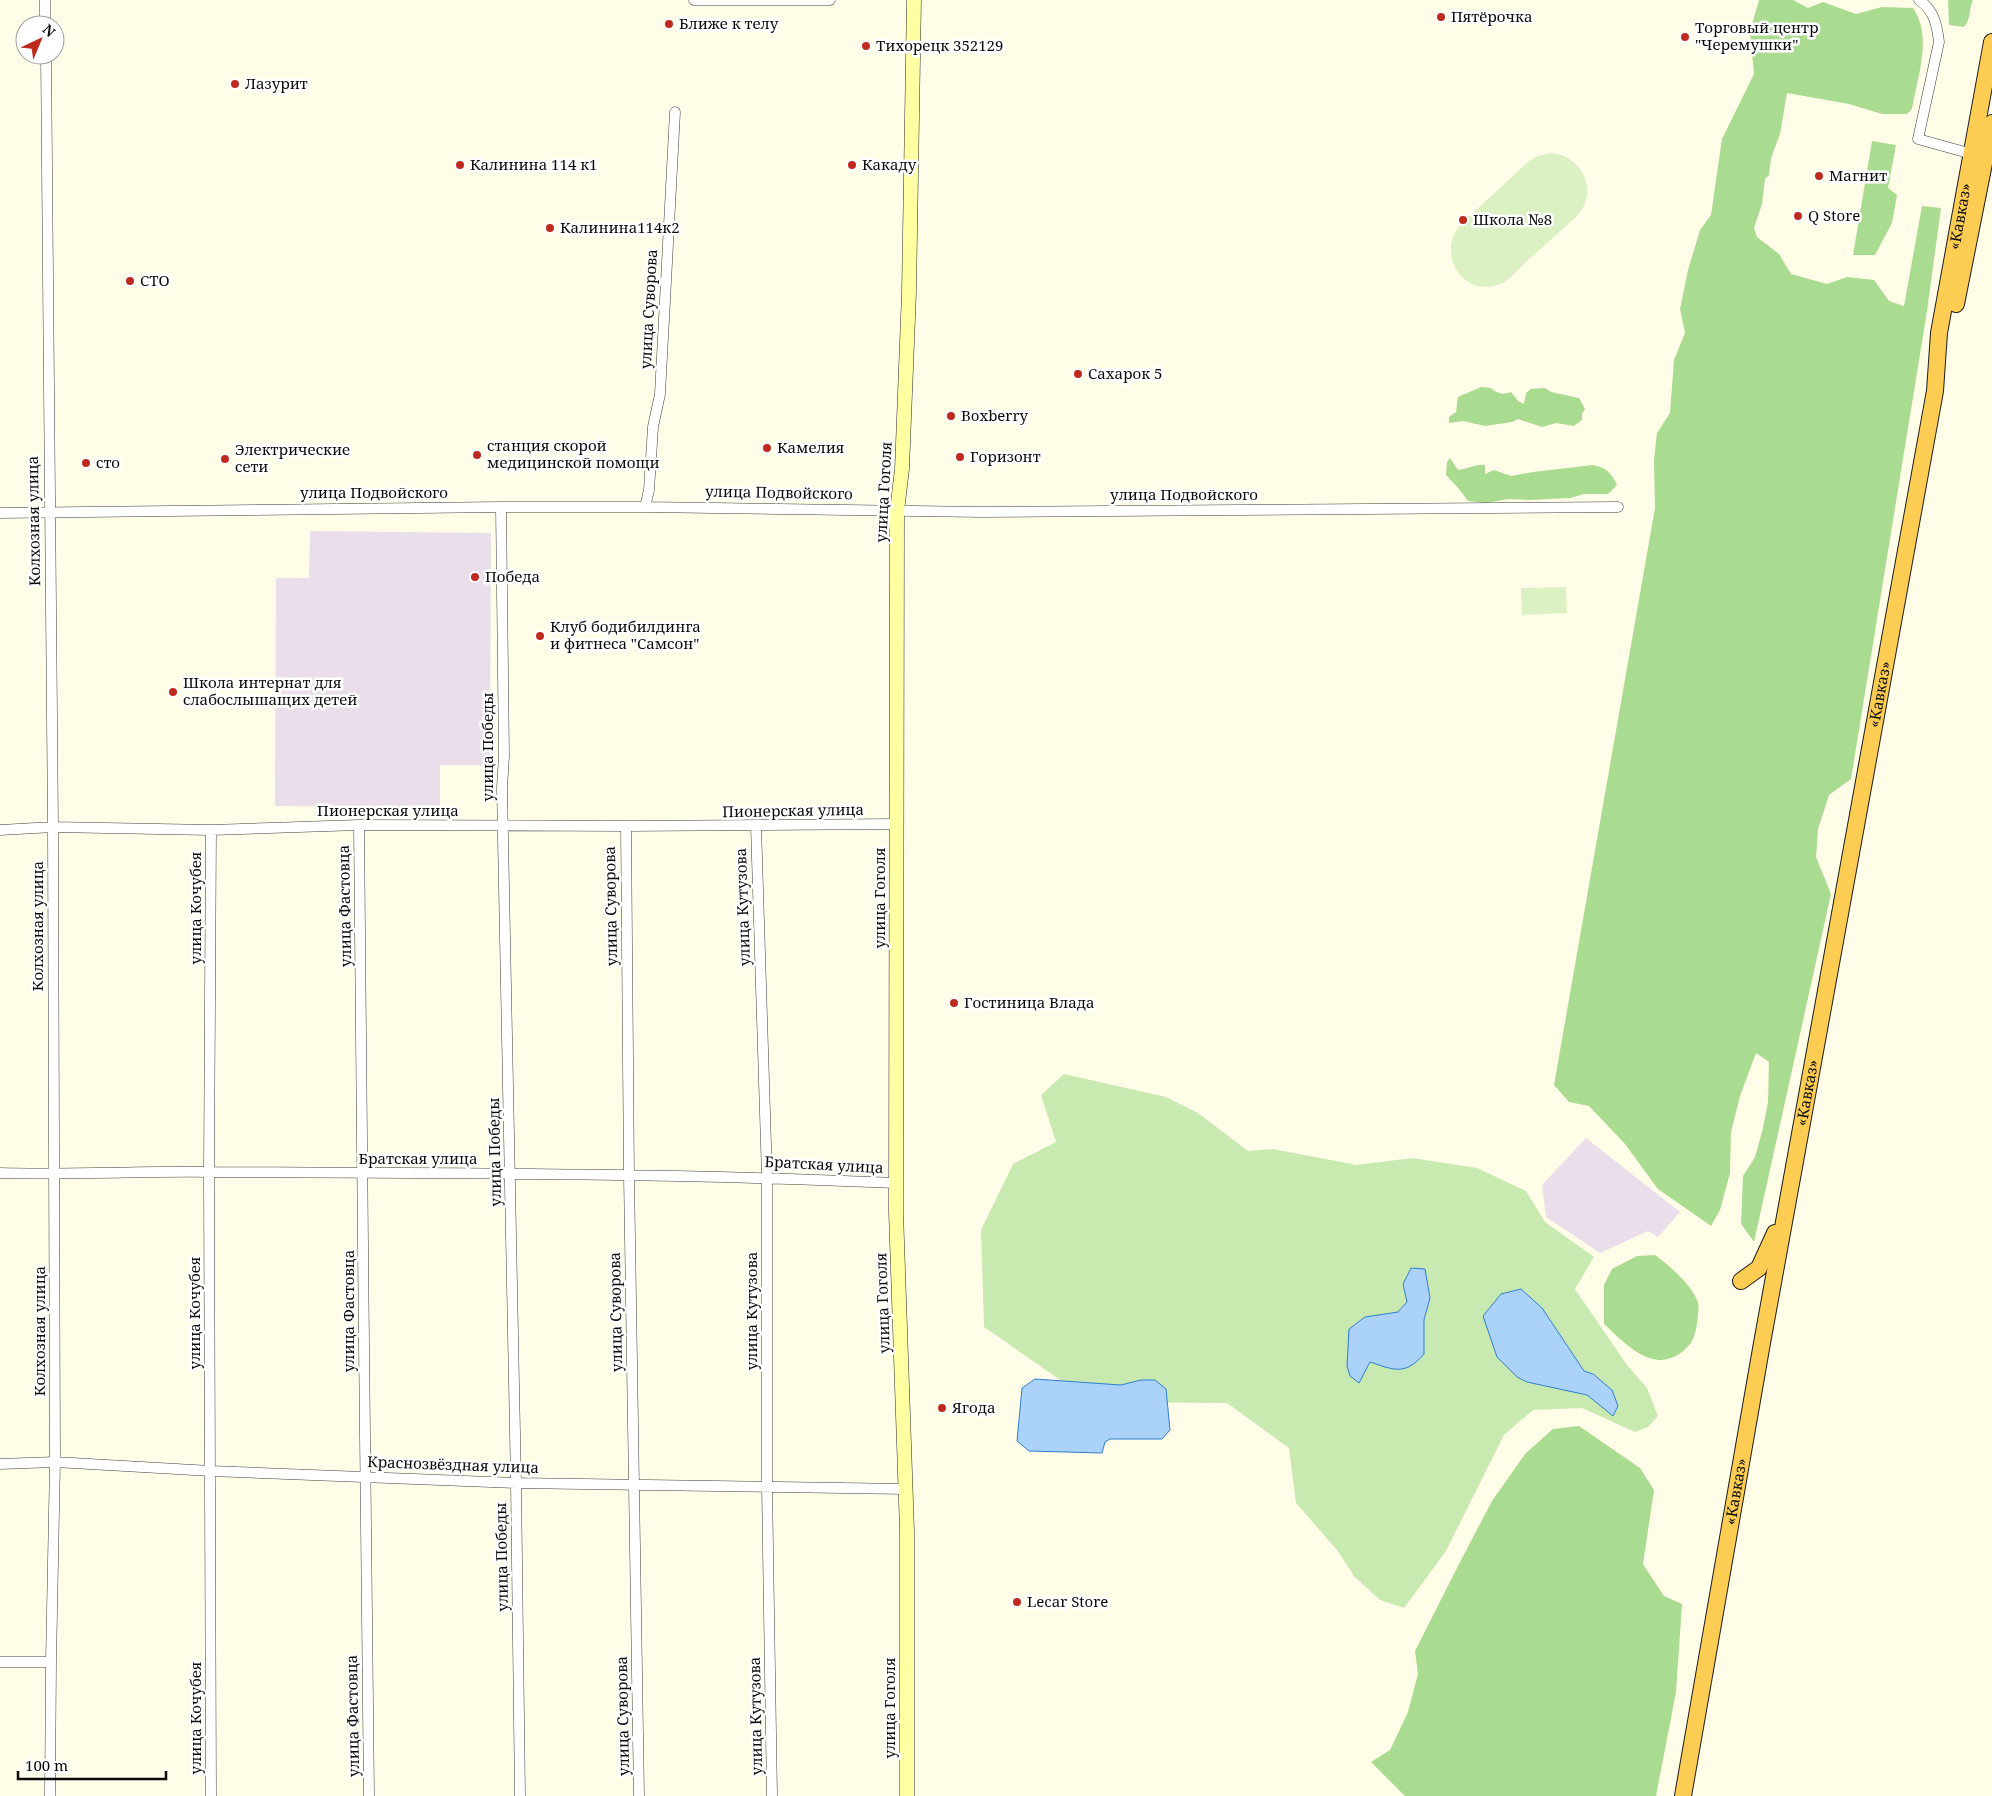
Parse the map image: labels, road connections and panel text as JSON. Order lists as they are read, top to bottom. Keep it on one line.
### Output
{"streets":{"highway":["«Кавказ»"],"main road":["улица Гоголя"],"street":["улица Суворова","улица Подвойского","Колхозная улица","улица Победы","Пионерская улица","улица Фастовца","улица Кутузова","улица Кочубея","Братская улица","Краснозвёздная улица"]},"crossings":[["улица Суворова","улица Подвойского"],["улица Суворова","Пионерская улица"],["улица Суворова","Братская улица"],["улица Суворова","Краснозвёздная улица"],["улица Гоголя","улица Подвойского"],["улица Гоголя","Пионерская улица"],["улица Гоголя","Братская улица"],["улица Гоголя","Краснозвёздная улица"],["улица Подвойского","Колхозная улица"],["улица Подвойского","улица Победы"],["Колхозная улица","Пионерская улица"],["Колхозная улица","Братская улица"],["Колхозная улица","Краснозвёздная улица"],["улица Победы","Пионерская улица"],["улица Победы","Братская улица"],["улица Победы","Краснозвёздная улица"],["Пионерская улица","улица Фастовца"],["Пионерская улица","улица Кутузова"],["Пионерская улица","улица Кочубея"],["улица Фастовца","Братская улица"],["улица Фастовца","Краснозвёздная улица"],["улица Кутузова","Братская улица"],["улица Кутузова","Краснозвёздная улица"],["улица Кочубея","Братская улица"],["улица Кочубея","Краснозвёздная улица"]],"places":["Пятёрочка","Ближе к телу","Торговый центр \"Черемушки\"","Тихорецк 352129","Лазурит","Калинина 114 к1","Какаду","Магнит","Q Store","Школа №8","Калинина114к2","СТО","Сахарок 5","Boxberry","Камелия","станция скорой медицинской помощи","Горизонт","Электрические сети","сто","Победа","Клуб бодибилдинга и фитнеса \"Самсон\"","Школа интернат для слабослышащих детей","Гостиница Влада","Ягода","Lecar Store"],"scale_bar":"100 m","north":"top right"}
